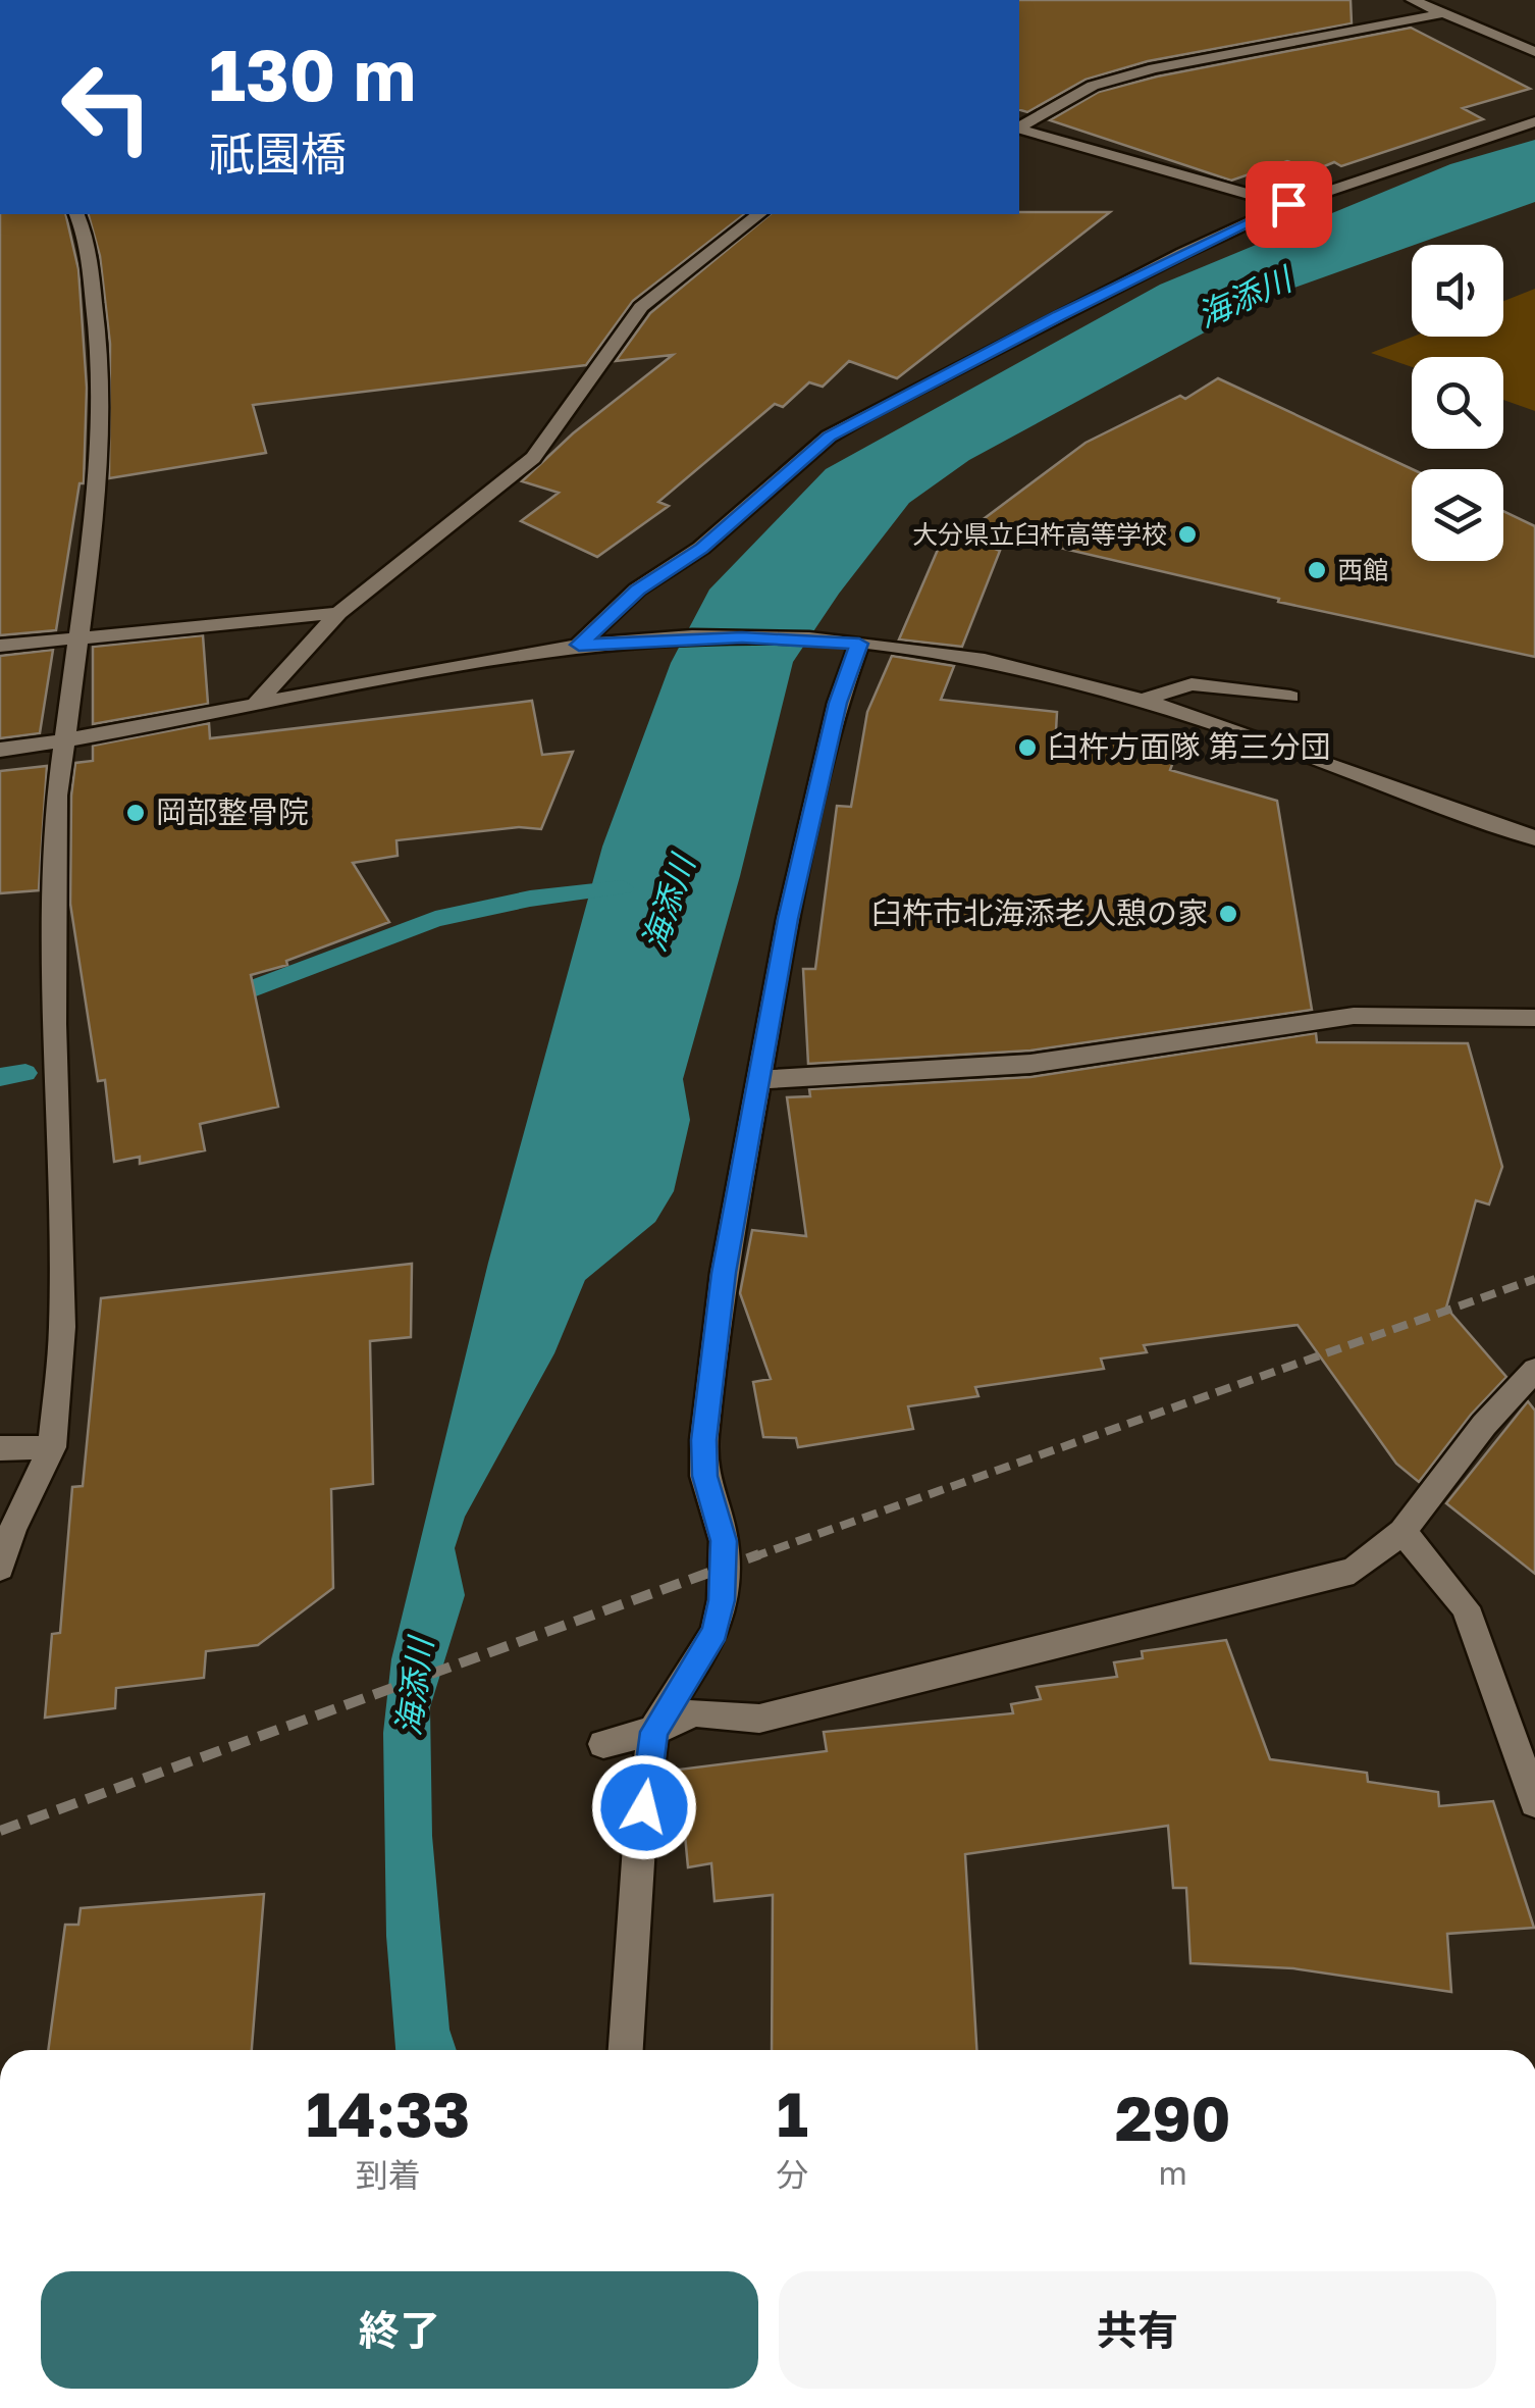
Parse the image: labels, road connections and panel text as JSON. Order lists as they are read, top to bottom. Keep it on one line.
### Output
{"water":["海添川"],"places":["大分県立臼杵高等学校","西館","臼杵方面隊 第三分団","岡部整骨院","臼杵市北海添老人憩の家"],"page":{"turn":["130 m","祇園橋"],"eta":["14:33","到着","1","分","290","m"],"buttons":["終了","共有"]}}
